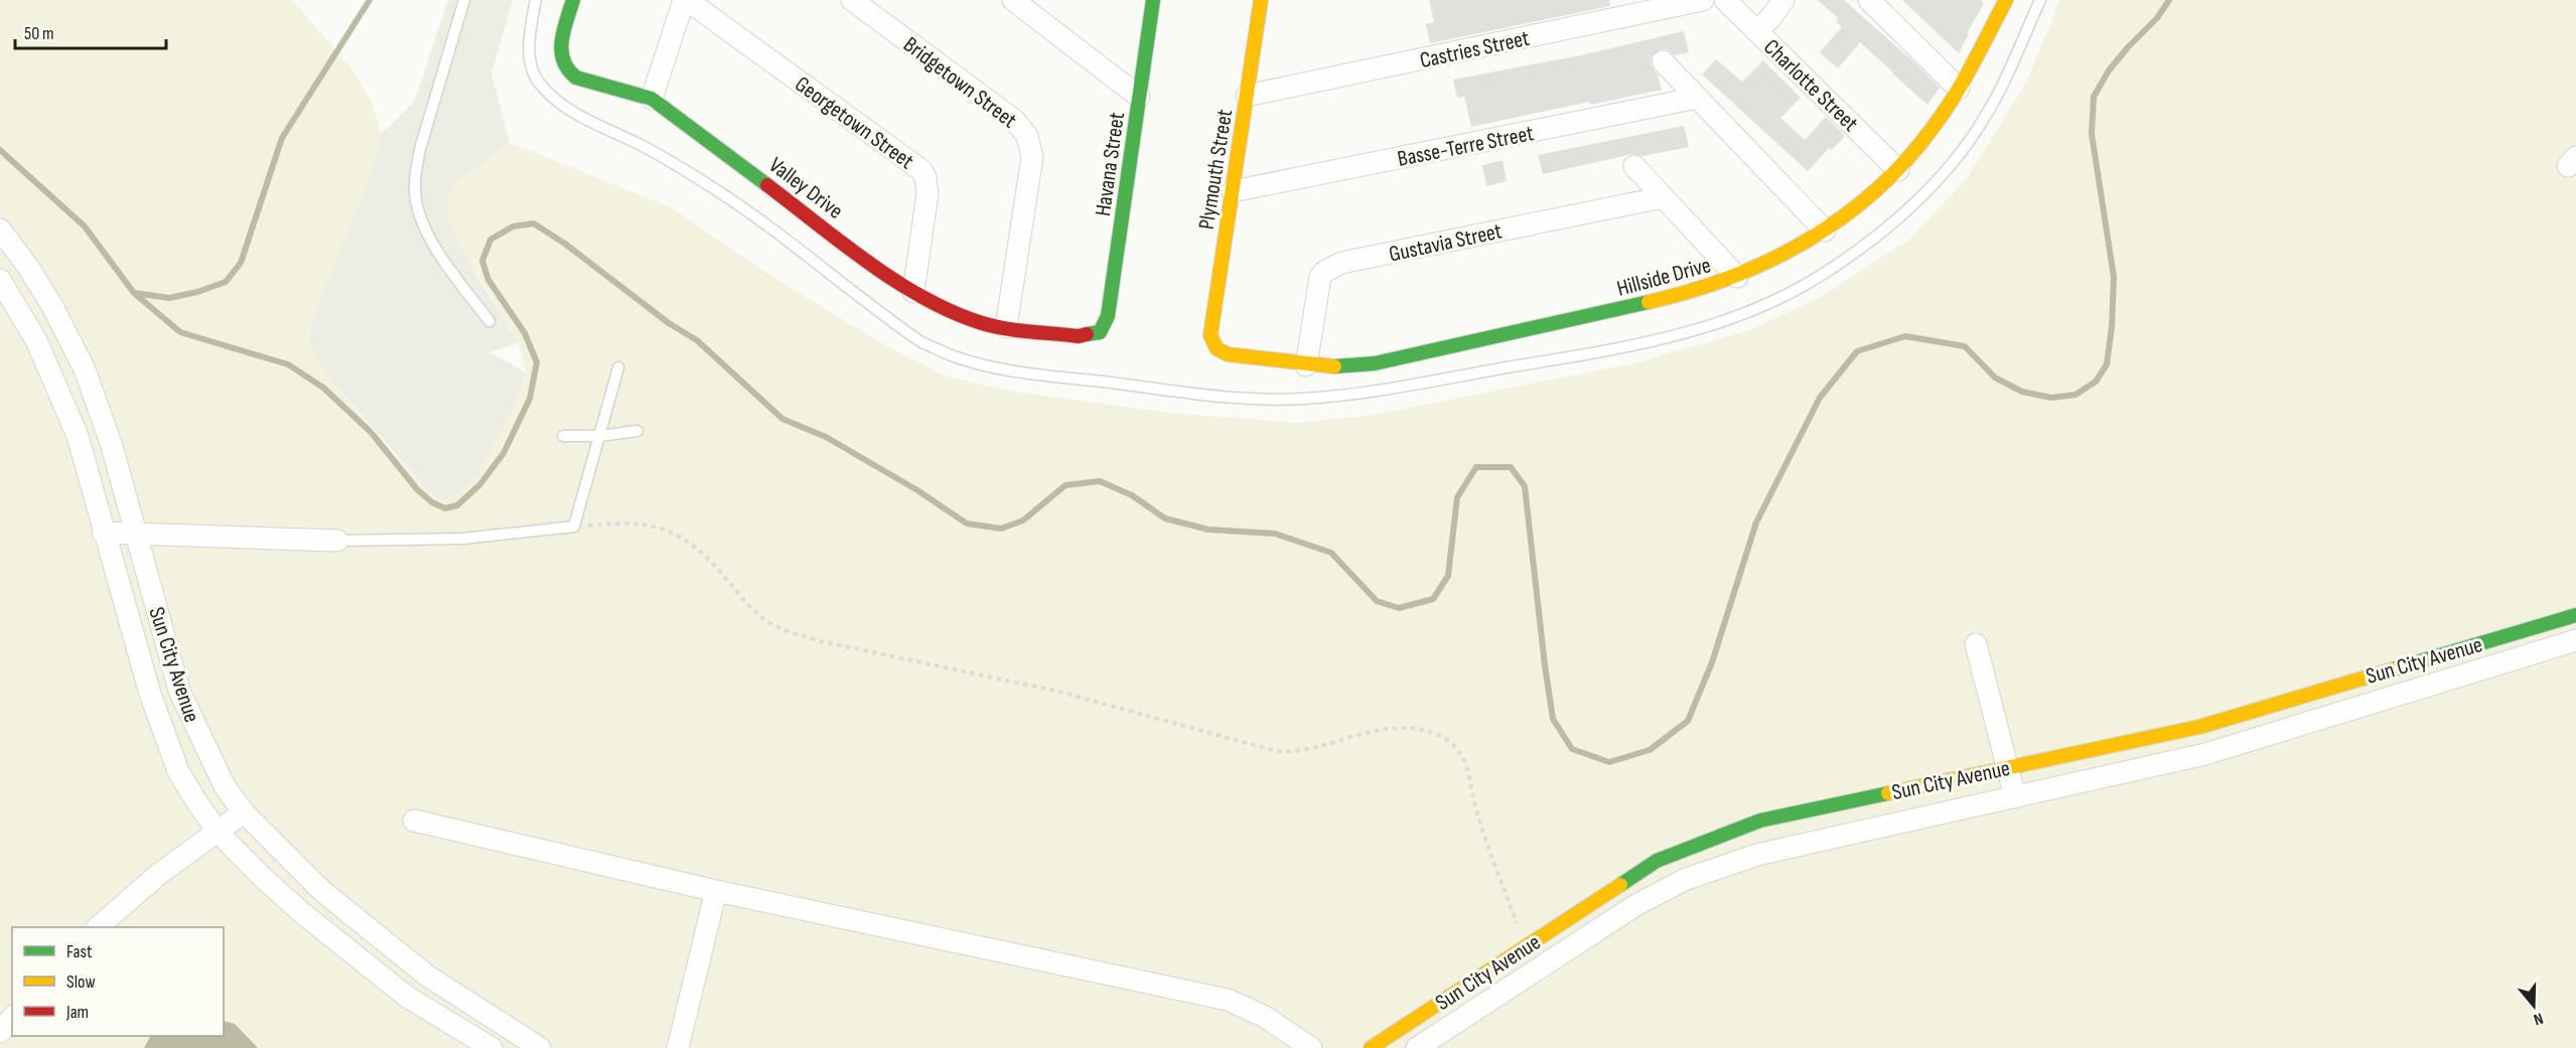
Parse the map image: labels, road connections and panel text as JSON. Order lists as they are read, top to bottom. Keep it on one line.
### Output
{"streets":{"street":["Castries Street","Bridgetown Street","Charlotte Street","Georgetown Street","Basse-Terre Street","Havana Street","Plymouth Street","Valley Drive","Gustavia Street","Hillside Drive","Sun City Avenue"]},"crossings":[["Castries Street","Plymouth Street"],["Bridgetown Street","Valley Drive"],["Charlotte Street","Hillside Drive"],["Georgetown Street","Valley Drive"],["Basse-Terre Street","Plymouth Street"],["Havana Street","Valley Drive"],["Plymouth Street","Hillside Drive"],["Gustavia Street","Hillside Drive"]],"legend":["Fast","Slow","Jam"],"scale_bar":"50 m","north":"bottom"}
